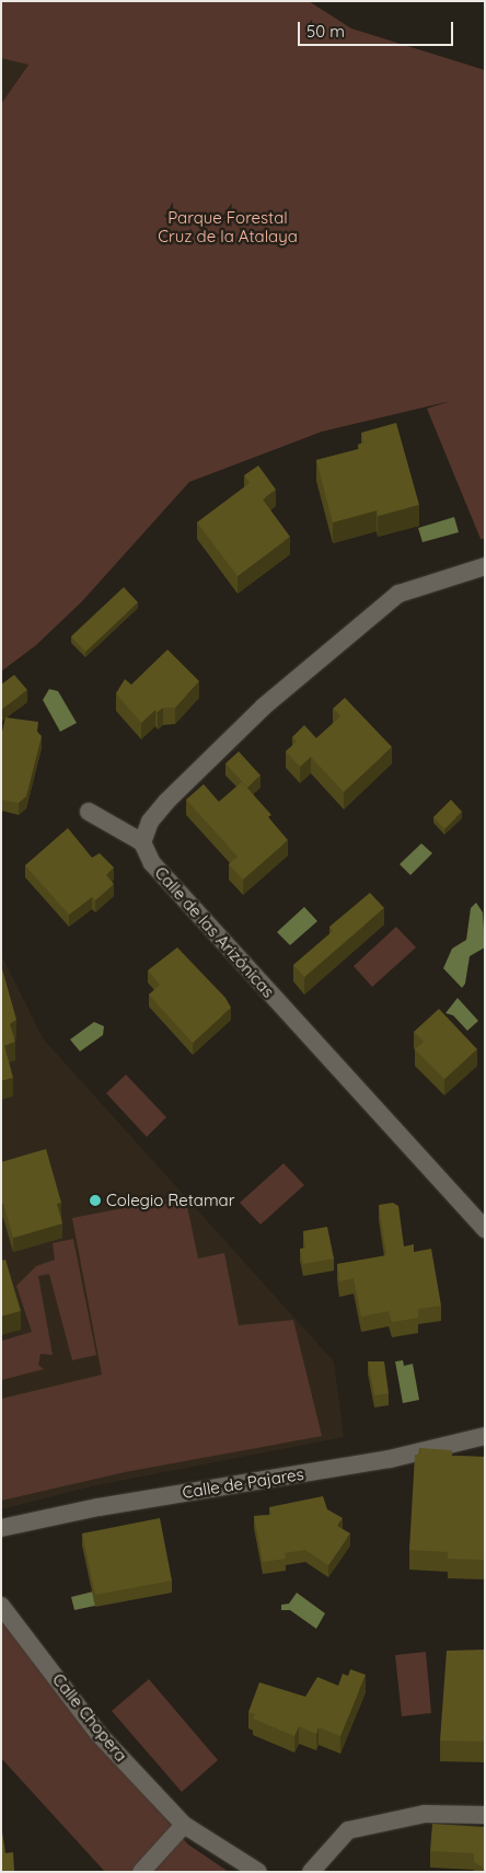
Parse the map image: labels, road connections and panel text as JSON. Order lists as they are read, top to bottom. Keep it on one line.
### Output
{"streets":{"street":["Calle de las Arizónicas","Calle de Pajares","Calle Chopera"]},"parks":["Parque Forestal Cruz de la Atalaya"],"places":["Colegio Retamar"],"scale_bar":"50 m"}
